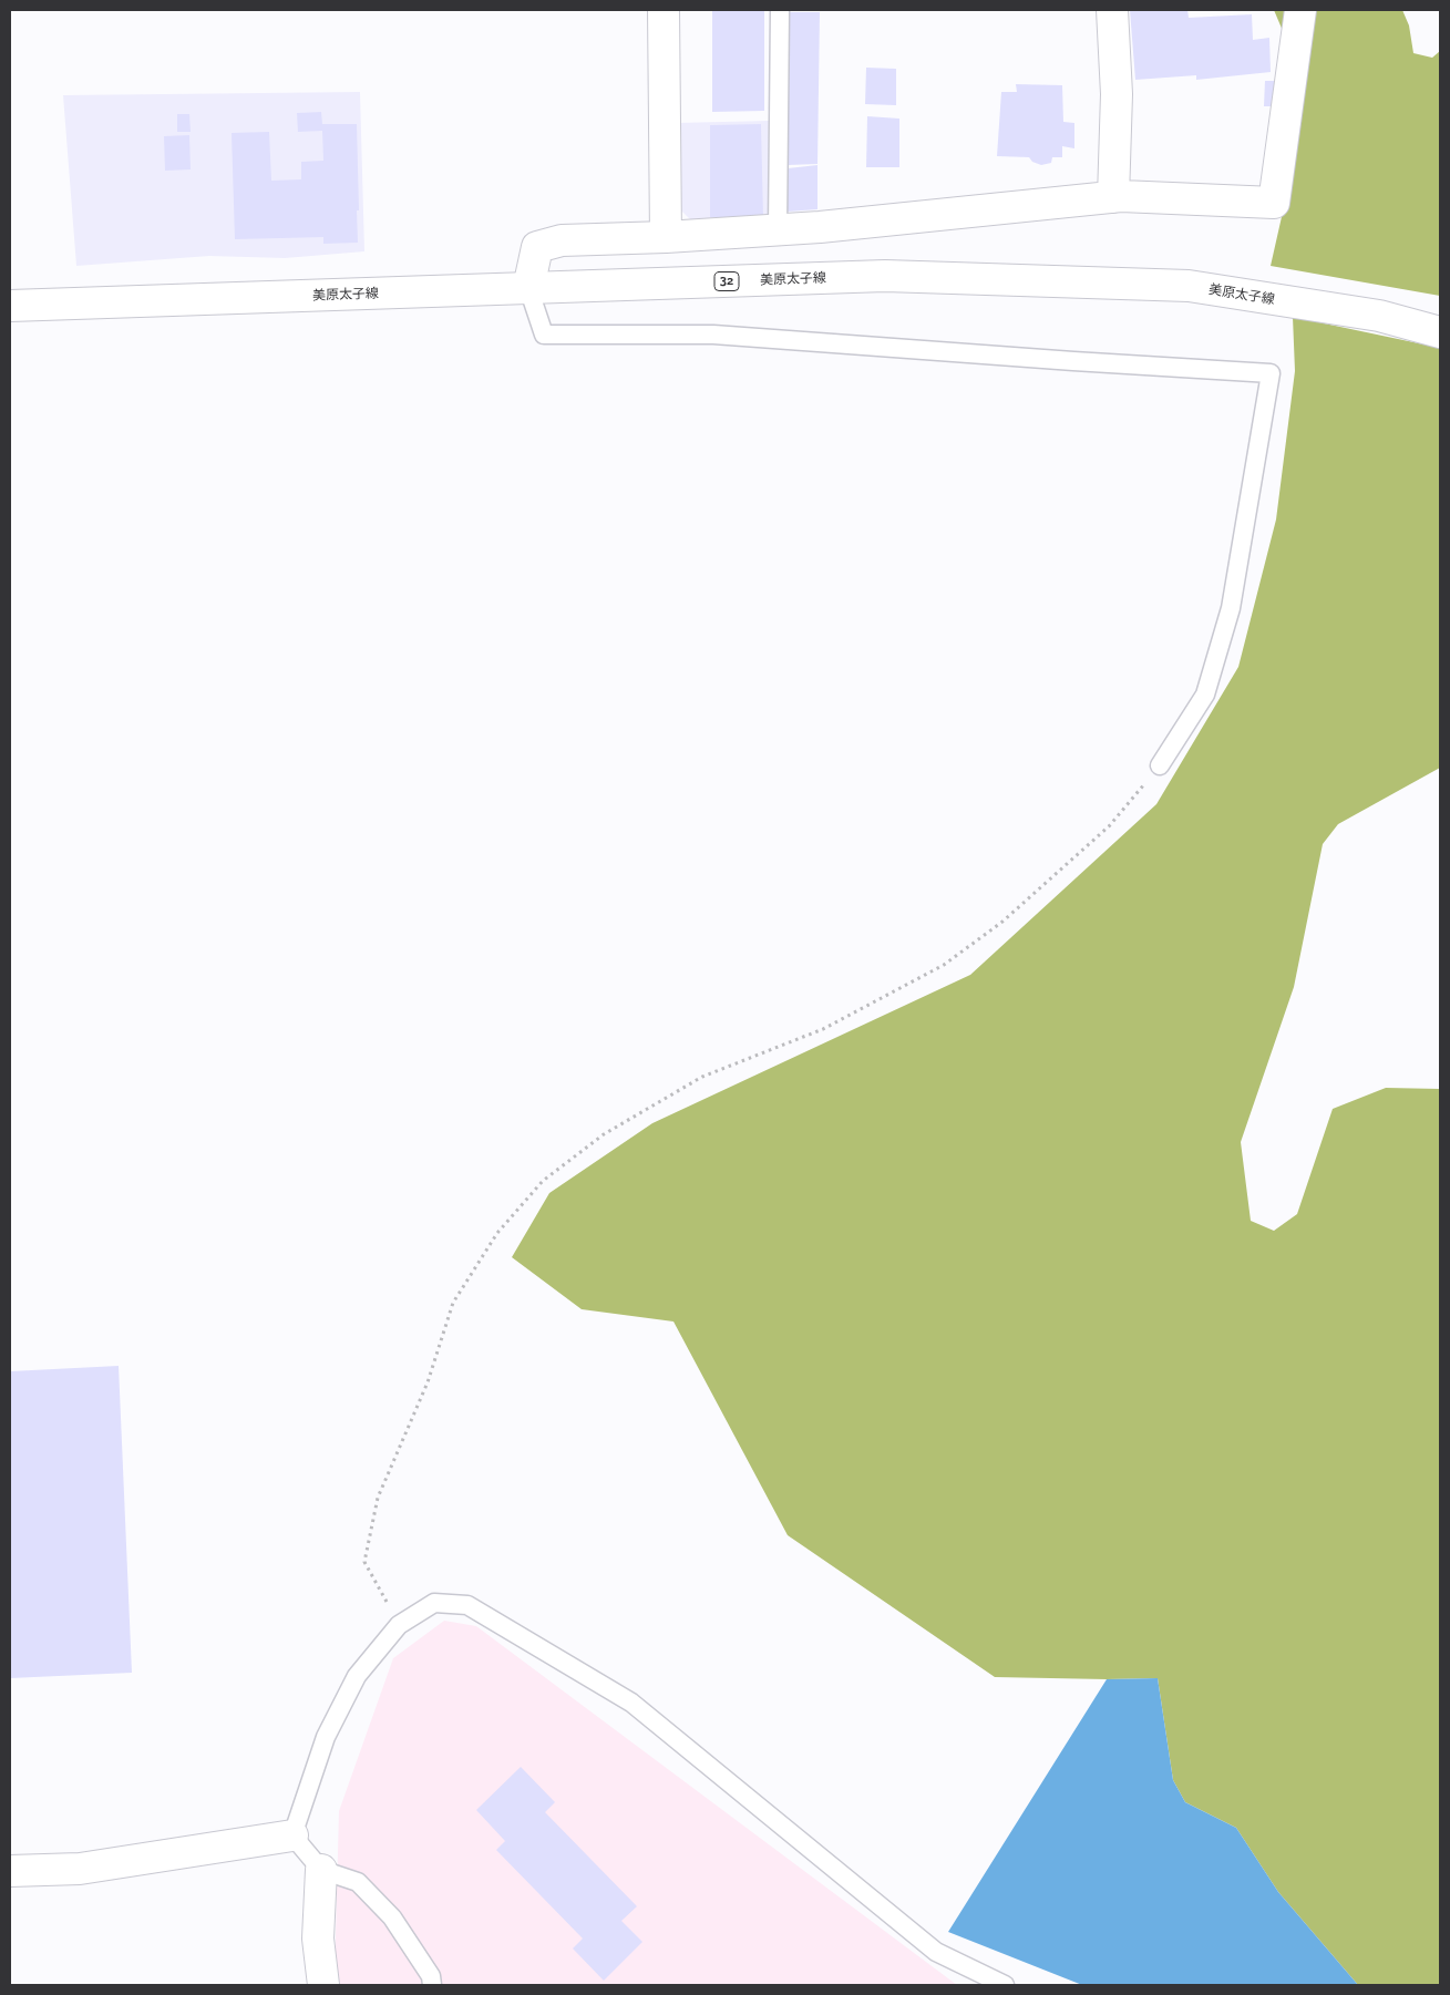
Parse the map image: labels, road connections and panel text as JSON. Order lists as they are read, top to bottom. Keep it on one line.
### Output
{"streets":{"street":["美原太子線","32"]}}
